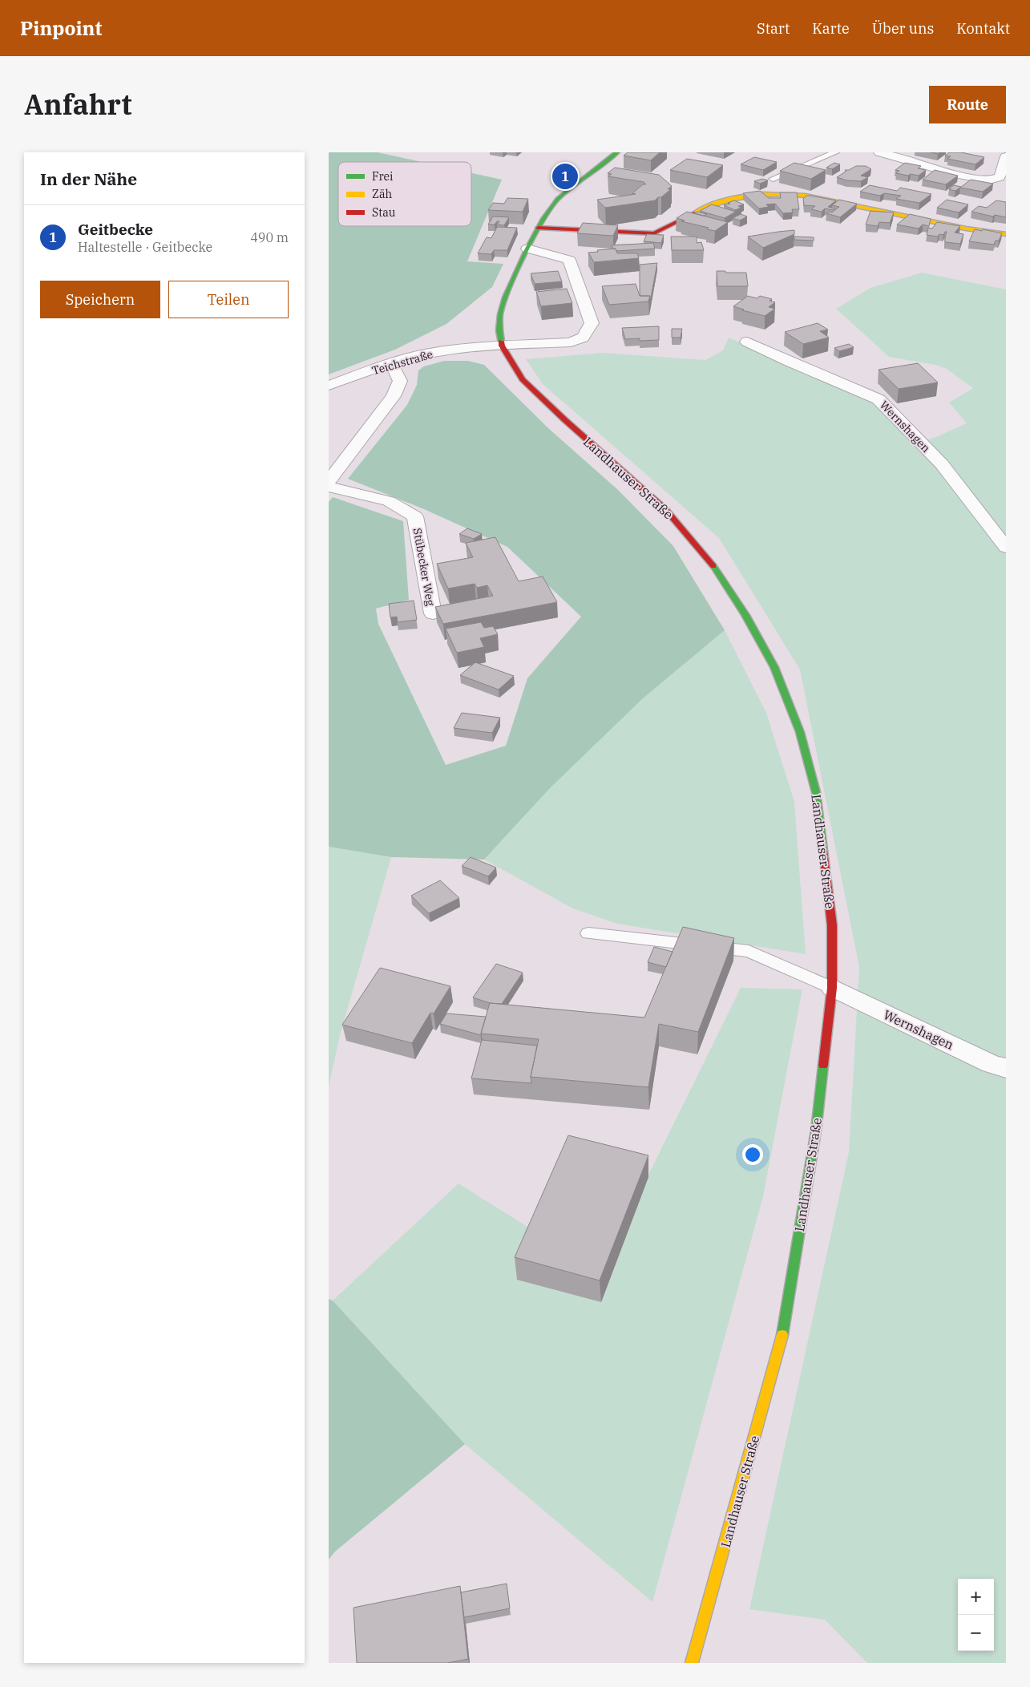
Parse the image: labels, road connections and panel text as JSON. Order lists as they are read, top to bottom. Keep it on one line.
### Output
{"streets":{"street":["Teichstraße","Wernshagen","Landhauser Straße","Stübecker Weg"]},"crossings":[["Teichstraße","Landhauser Straße"],["Wernshagen","Landhauser Straße"]],"legend":["Frei","Zäh","Stau"],"page":{"header":"Pinpoint","nav":["Start","Karte","Über uns","Kontakt"],"title":"Anfahrt","buttons":["Route",["Speichern","Teilen"]],"heading":"In der Nähe","pins":"1","list":[{"mark":"1","name":"Geitbecke","note":"Haltestelle · Geitbecke","value":"490 m"}],"map_buttons":["+","−"]}}
